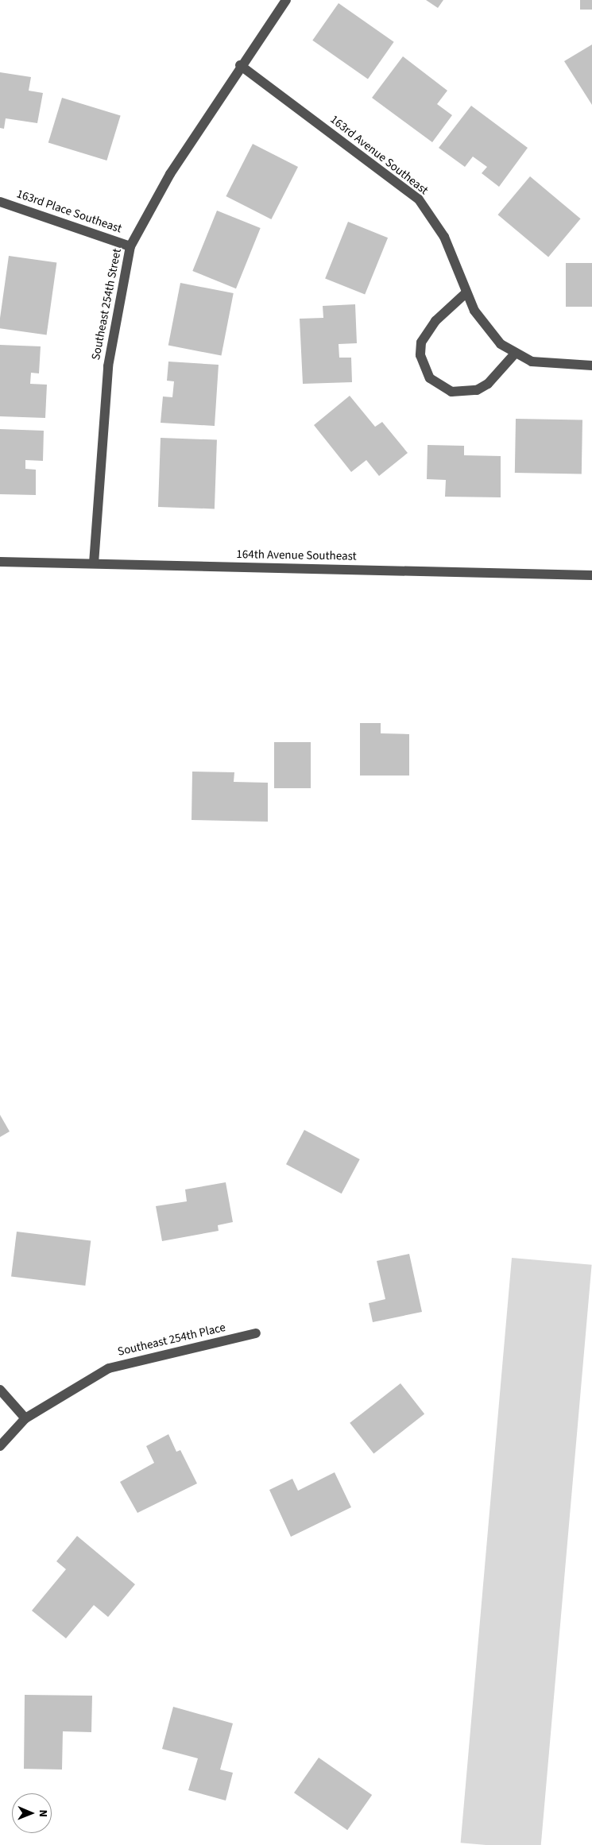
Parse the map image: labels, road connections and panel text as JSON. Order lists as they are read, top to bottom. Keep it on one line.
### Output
{"streets":{"street":["163rd Avenue Southeast","163rd Place Southeast","Southeast 254th Street","164th Avenue Southeast","Southeast 254th Place"]},"crossings":[["163rd Avenue Southeast","Southeast 254th Street"],["163rd Place Southeast","Southeast 254th Street"],["Southeast 254th Street","164th Avenue Southeast"]],"north":"right"}
